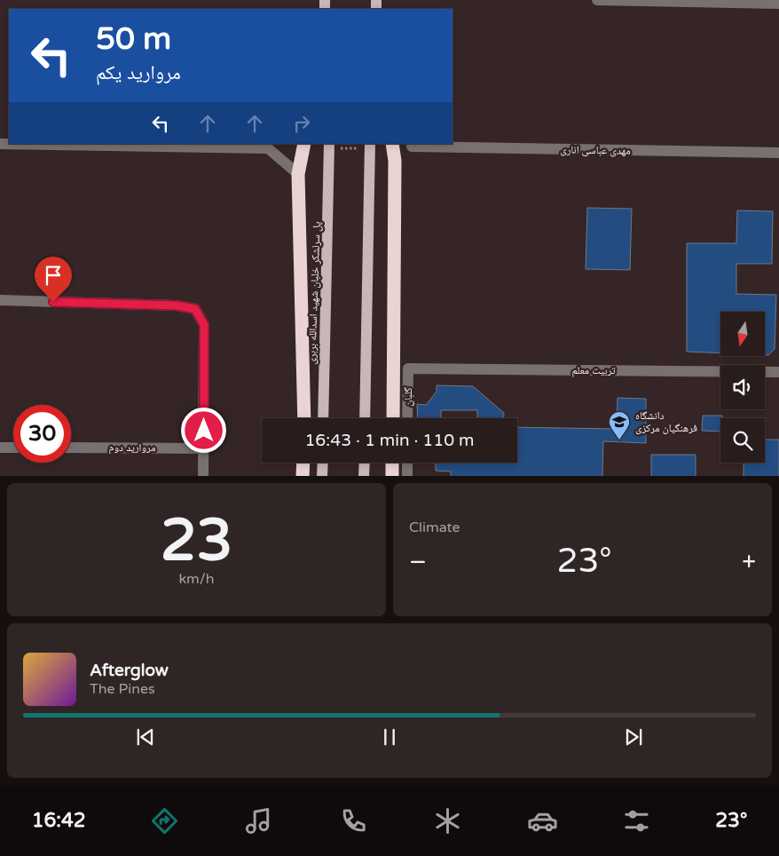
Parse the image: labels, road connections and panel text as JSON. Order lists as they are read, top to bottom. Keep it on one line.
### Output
{"streets":{"main road":["پل سرلشکر خلبان شهید اسدالله بربری"],"street":["مهدی عباسی اناری","تربیت معلم","گلبان","مروارید دوم"]},"crossings":[["تربیت معلم","گلبان"]],"places":{"school or university":["دانشگاه فرهنگیان مرکزی"]},"north":"bottom","page":{"turn":["50 m","مروارید یکم"],"limit":"30","trip":"16:43 · 1 min · 110 m","tile":[["23","km/h"],"Climate"],"heat":["−","23°","+"],"song":["Afterglow","The Pines"],"tabs":["16:42","23°"]}}
